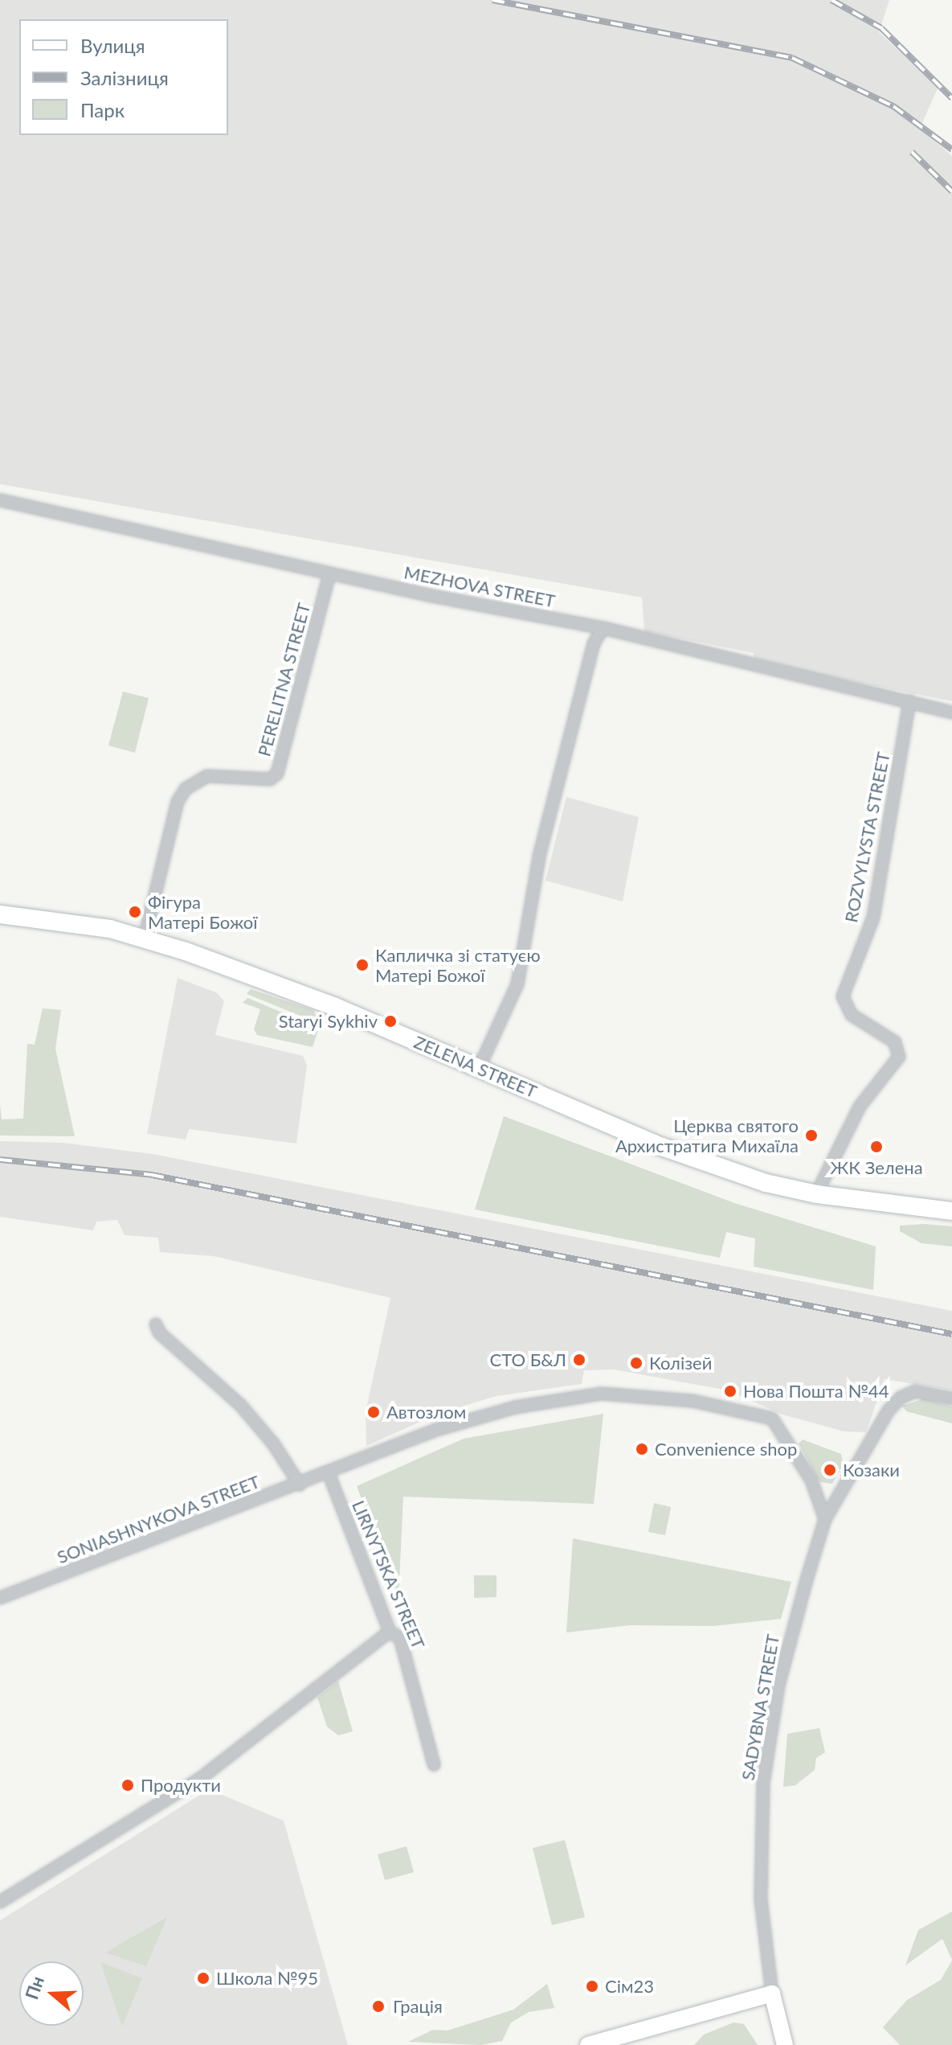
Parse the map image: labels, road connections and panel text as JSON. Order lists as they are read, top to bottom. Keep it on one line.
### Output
{"streets":{"main road":["ZELENA STREET"],"street":["MEZHOVA STREET","PERELITNA STREET","ROZVYLYSTA STREET","SONIASHNYKOVA STREET","LIRNYTSKA STREET","SADYBNA STREET"]},"crossings":[["MEZHOVA STREET","PERELITNA STREET"],["MEZHOVA STREET","ROZVYLYSTA STREET"],["PERELITNA STREET","ZELENA STREET"],["ROZVYLYSTA STREET","ZELENA STREET"],["SONIASHNYKOVA STREET","LIRNYTSKA STREET"],["SONIASHNYKOVA STREET","SADYBNA STREET"]],"places":["Фігура Матері Божої","Капличка зі статуєю Матері Божої","Staryi Sykhiv","Церква святого Архистратига Михаїла","ЖК Зелена","СТО Б&Л","Колізей","Нова Пошта №44","Автозлом","Convenience shop","Козаки","Продукти","Школа №95","Сім23","Грація"],"legend":["Вулиця","Залізниця","Парк"],"north":"left"}
